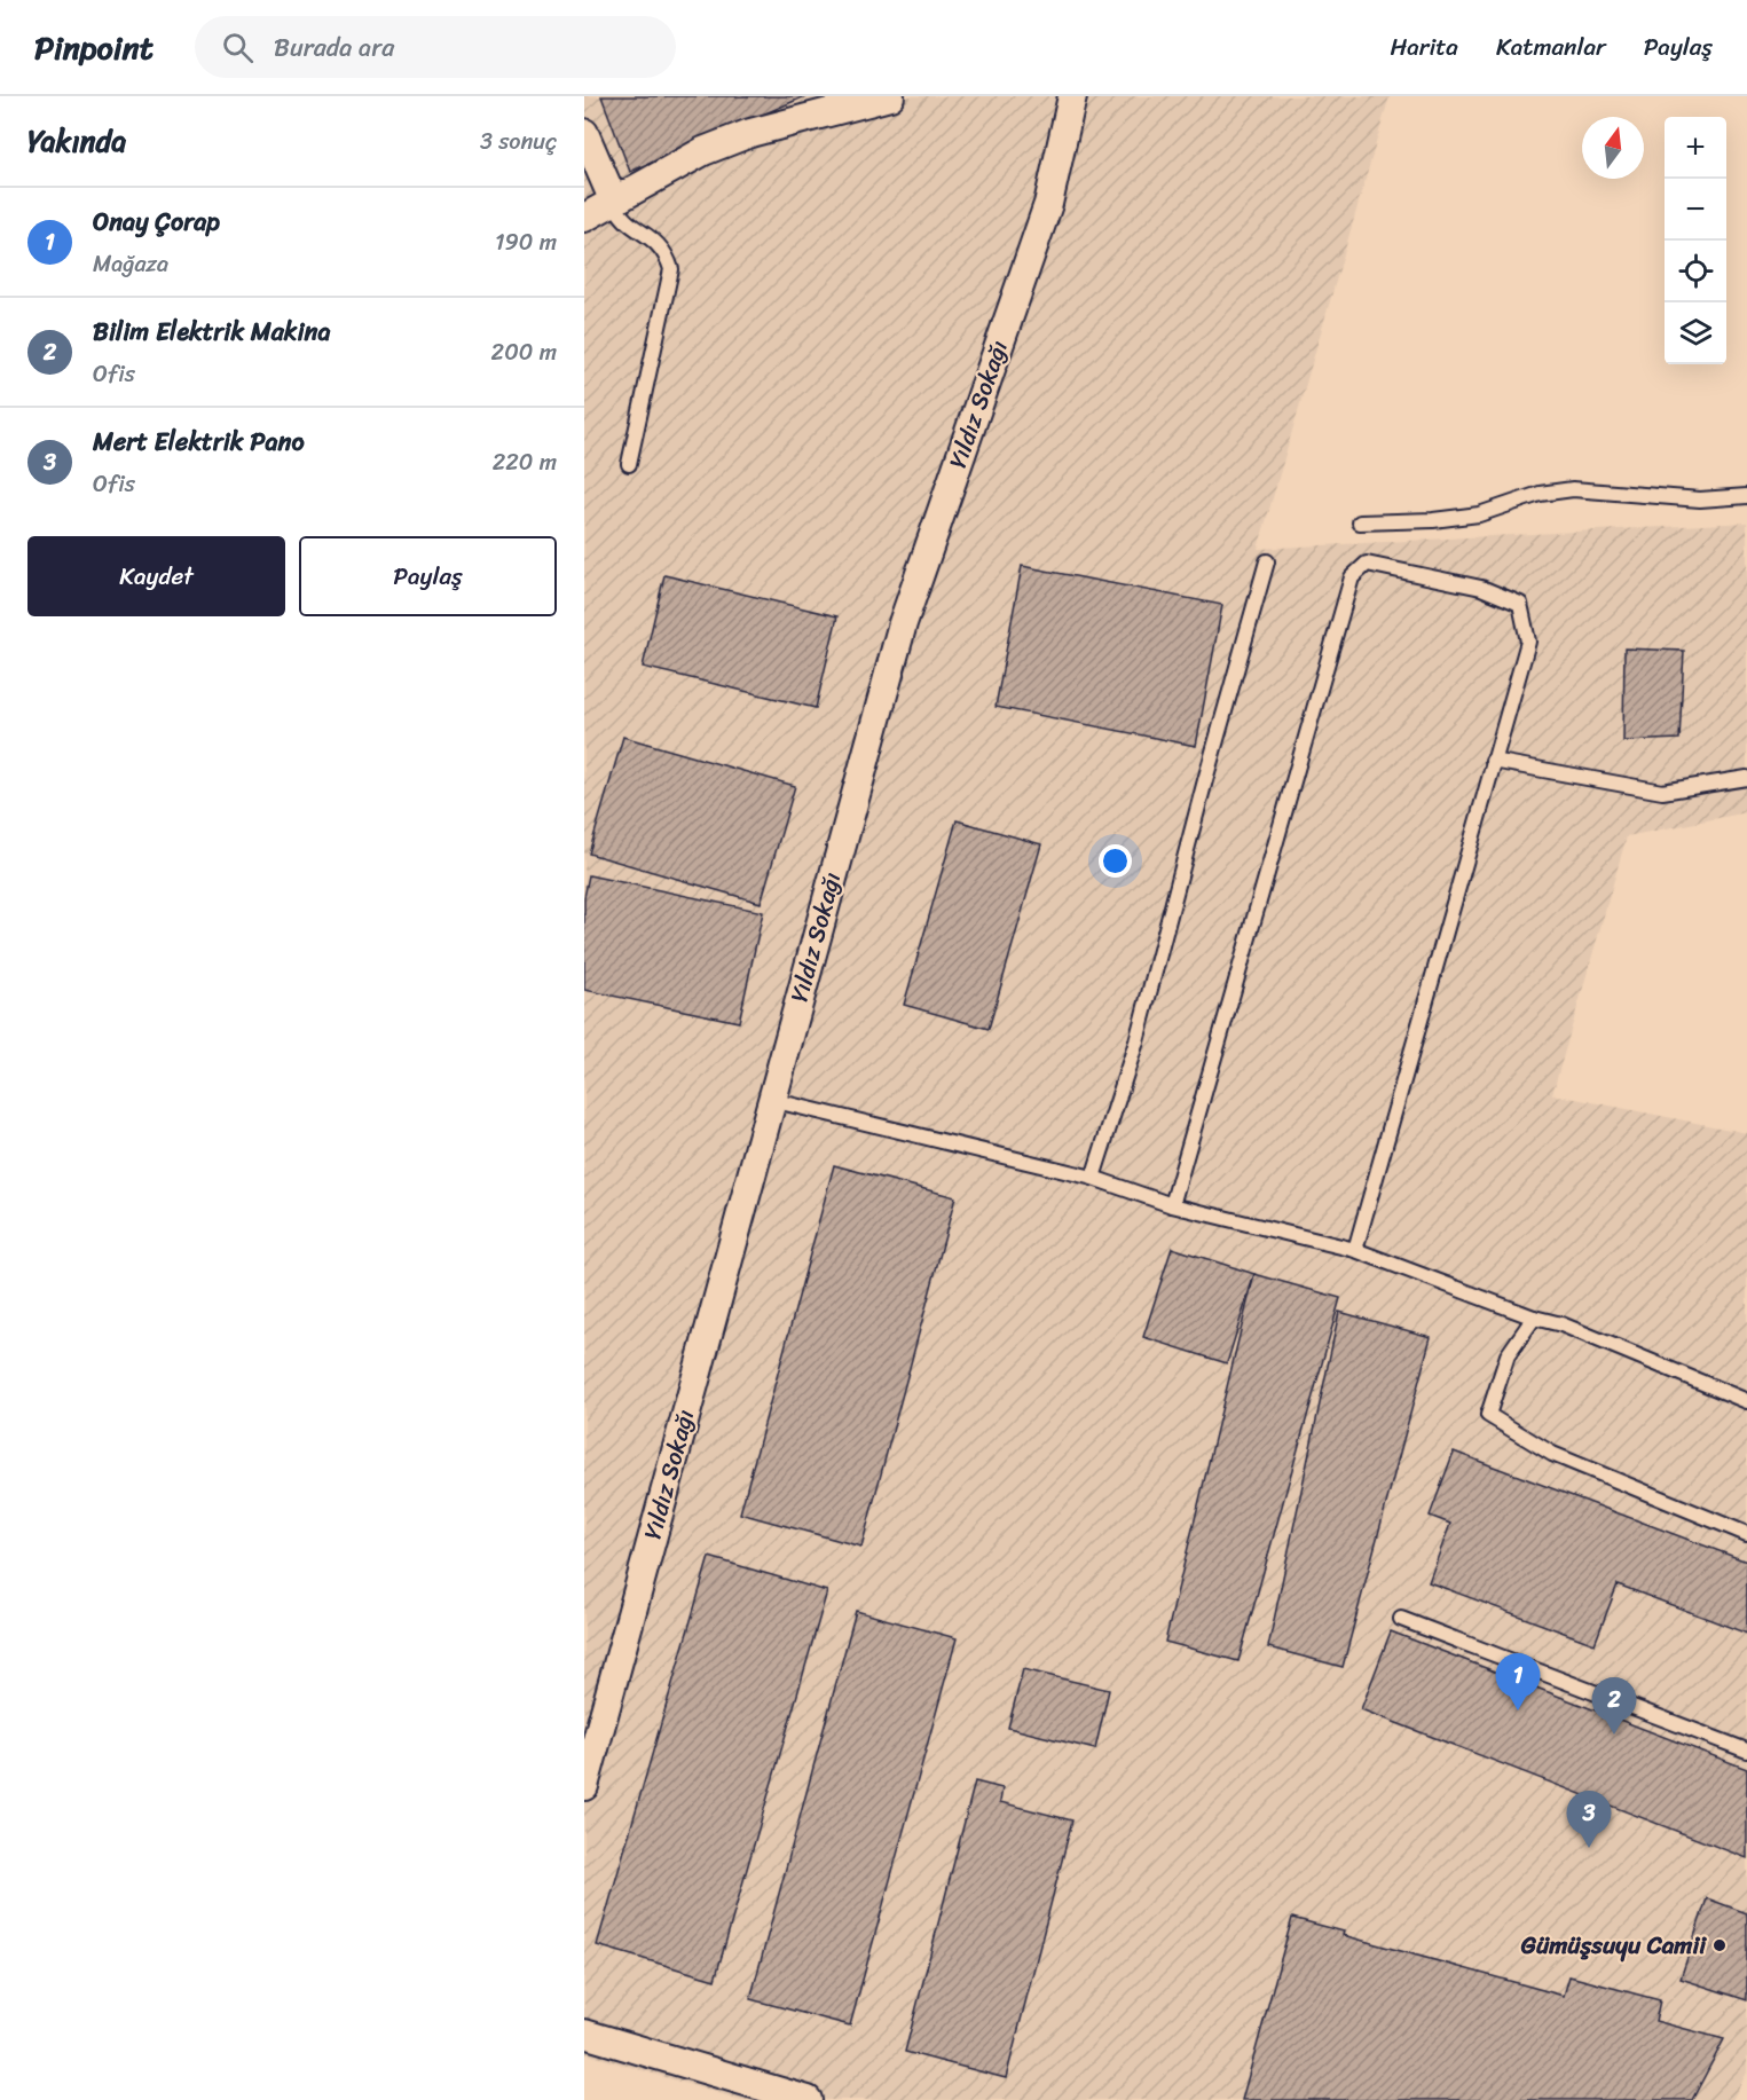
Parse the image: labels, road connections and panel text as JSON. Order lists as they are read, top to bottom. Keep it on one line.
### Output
{"streets":{"street":["Yıldız Sokağı"]},"places":["Gümüşsuyu Camii"],"north":"top","page":{"header":"Pinpoint","search":"Burada ara","nav":["Harita","Katmanlar","Paylaş"],"heading":["Yakında","3 sonuç"],"map_buttons":["+","−"],"list":[{"mark":"1","name":"Onay Çorap","note":"Mağaza","value":"190 m"},{"mark":"2","name":"Bilim Elektrik Makina","note":"Ofis","value":"200 m"},{"mark":"3","name":"Mert Elektrik Pano","note":"Ofis","value":"220 m"}],"buttons":["Kaydet","Paylaş"],"pins":["1","2","3"]}}
